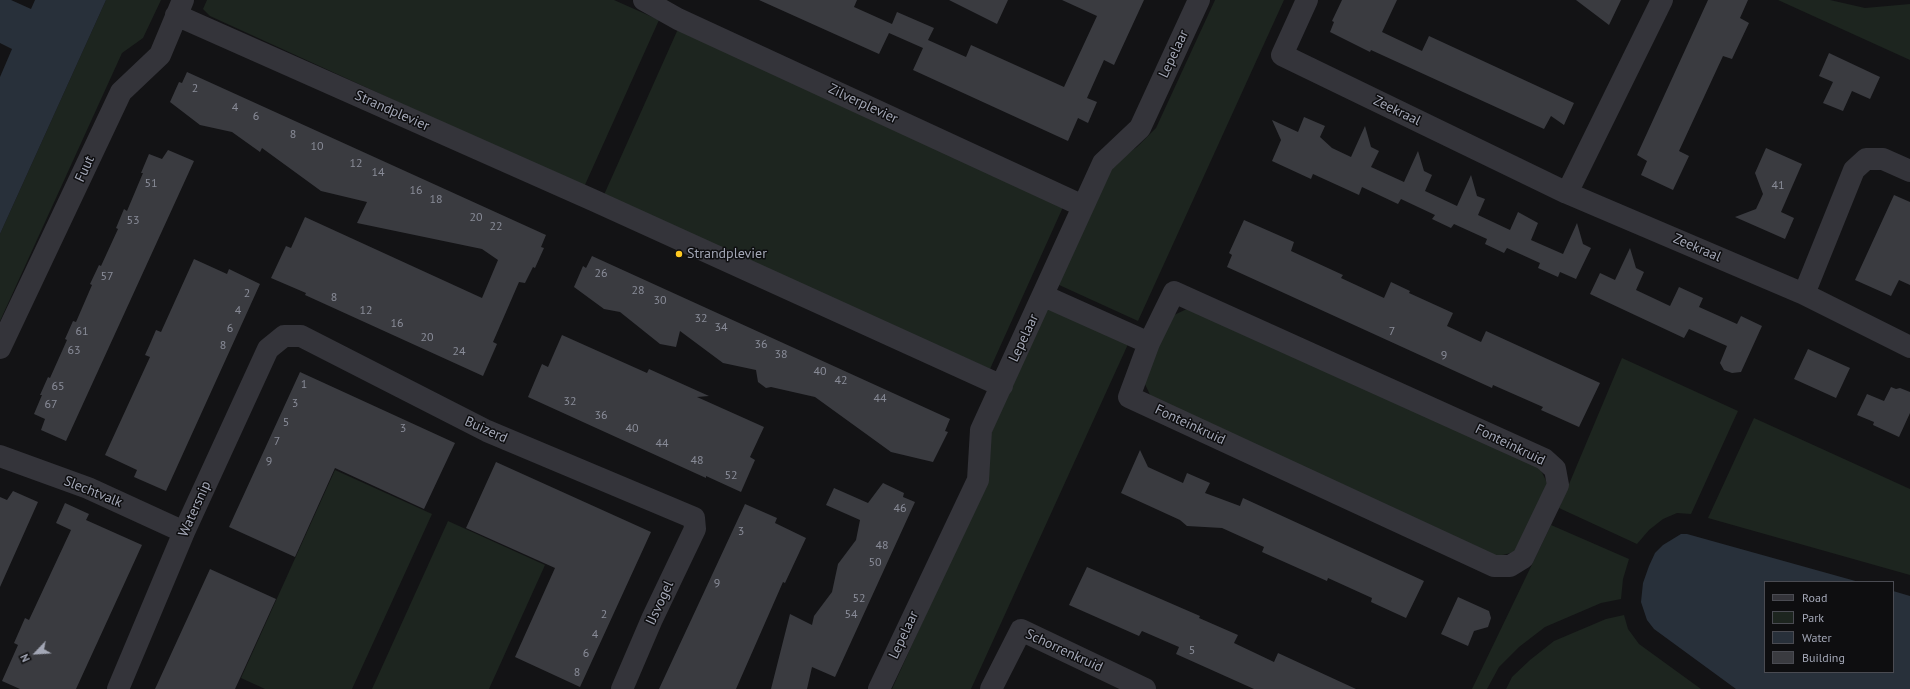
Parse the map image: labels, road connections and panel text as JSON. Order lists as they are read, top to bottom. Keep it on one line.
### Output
{"streets":{"street":["Lepelaar","Zilverplevier","Strandplevier","Zeekraal","Fuut","Fonteinkruid","Buizerd","Slechtvalk","Watersnip","IJsvogel","Schorrenkruid"]},"crossings":[["Lepelaar","Zilverplevier"],["Lepelaar","Strandplevier"],["Strandplevier","Fuut"],["Buizerd","Watersnip"],["Buizerd","IJsvogel"],["Slechtvalk","Watersnip"]],"places":["Strandplevier"],"house_numbers":["2","4","6","8","10","12","14","51","41","16","18","20","53","22","26","57","28","2","8","30","4","12","32","16","34","6","61","7","20","36","8","63","24","38","9","40","42","1","65","44","32","3","67","36","5","3","40","7","44","48","9","52","46","3","48","50","9","52","2","54","4","5","6","8"],"legend":["Road","Park","Water","Building"],"north":"bottom left"}
